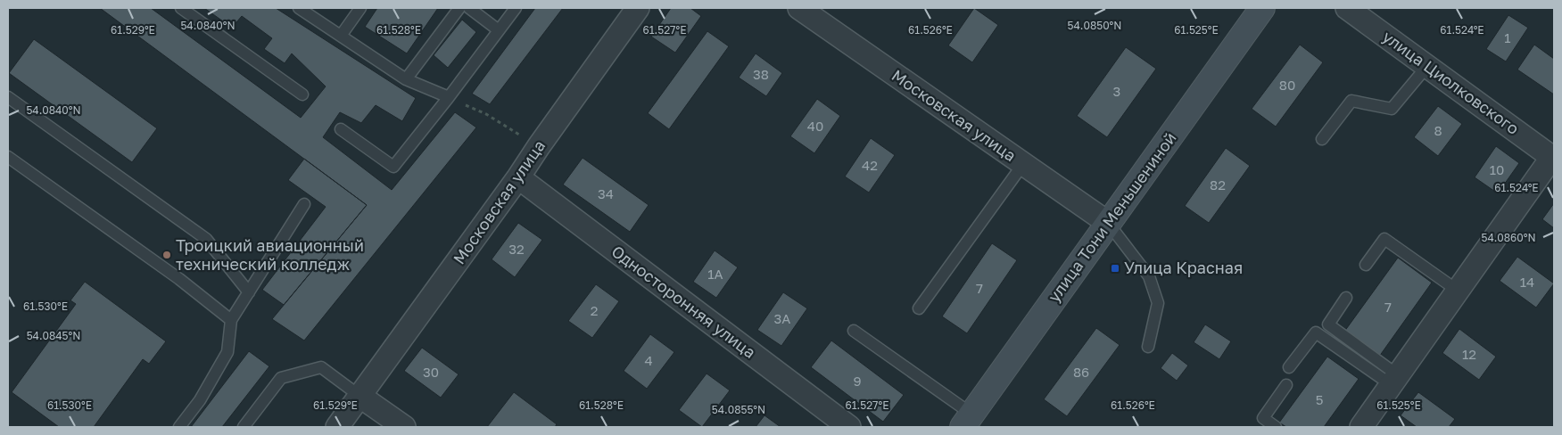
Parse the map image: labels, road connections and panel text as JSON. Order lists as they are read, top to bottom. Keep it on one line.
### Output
{"streets":{"street":["улица Циолковского","Московская улица","улица Тони Меньшениной","Односторонняя улица"]},"crossings":[["Московская улица","улица Тони Меньшениной"],["Московская улица","Односторонняя улица"]],"places":{"other":["Троицкий авиационный технический колледж"],"transit":["Улица Красная"]},"house_numbers":["1","38","80","3","40","8","42","10","82","34","32","1А","14","7","7","2","3А","12","4","30","86","9","5"],"coordinates":["54.0840°N","54.0850°N","61.529°E","61.528°E","61.527°E","61.526°E","61.525°E","61.524°E","54.0860°N","61.530°E","54.0845°N","54.0855°N"]}
